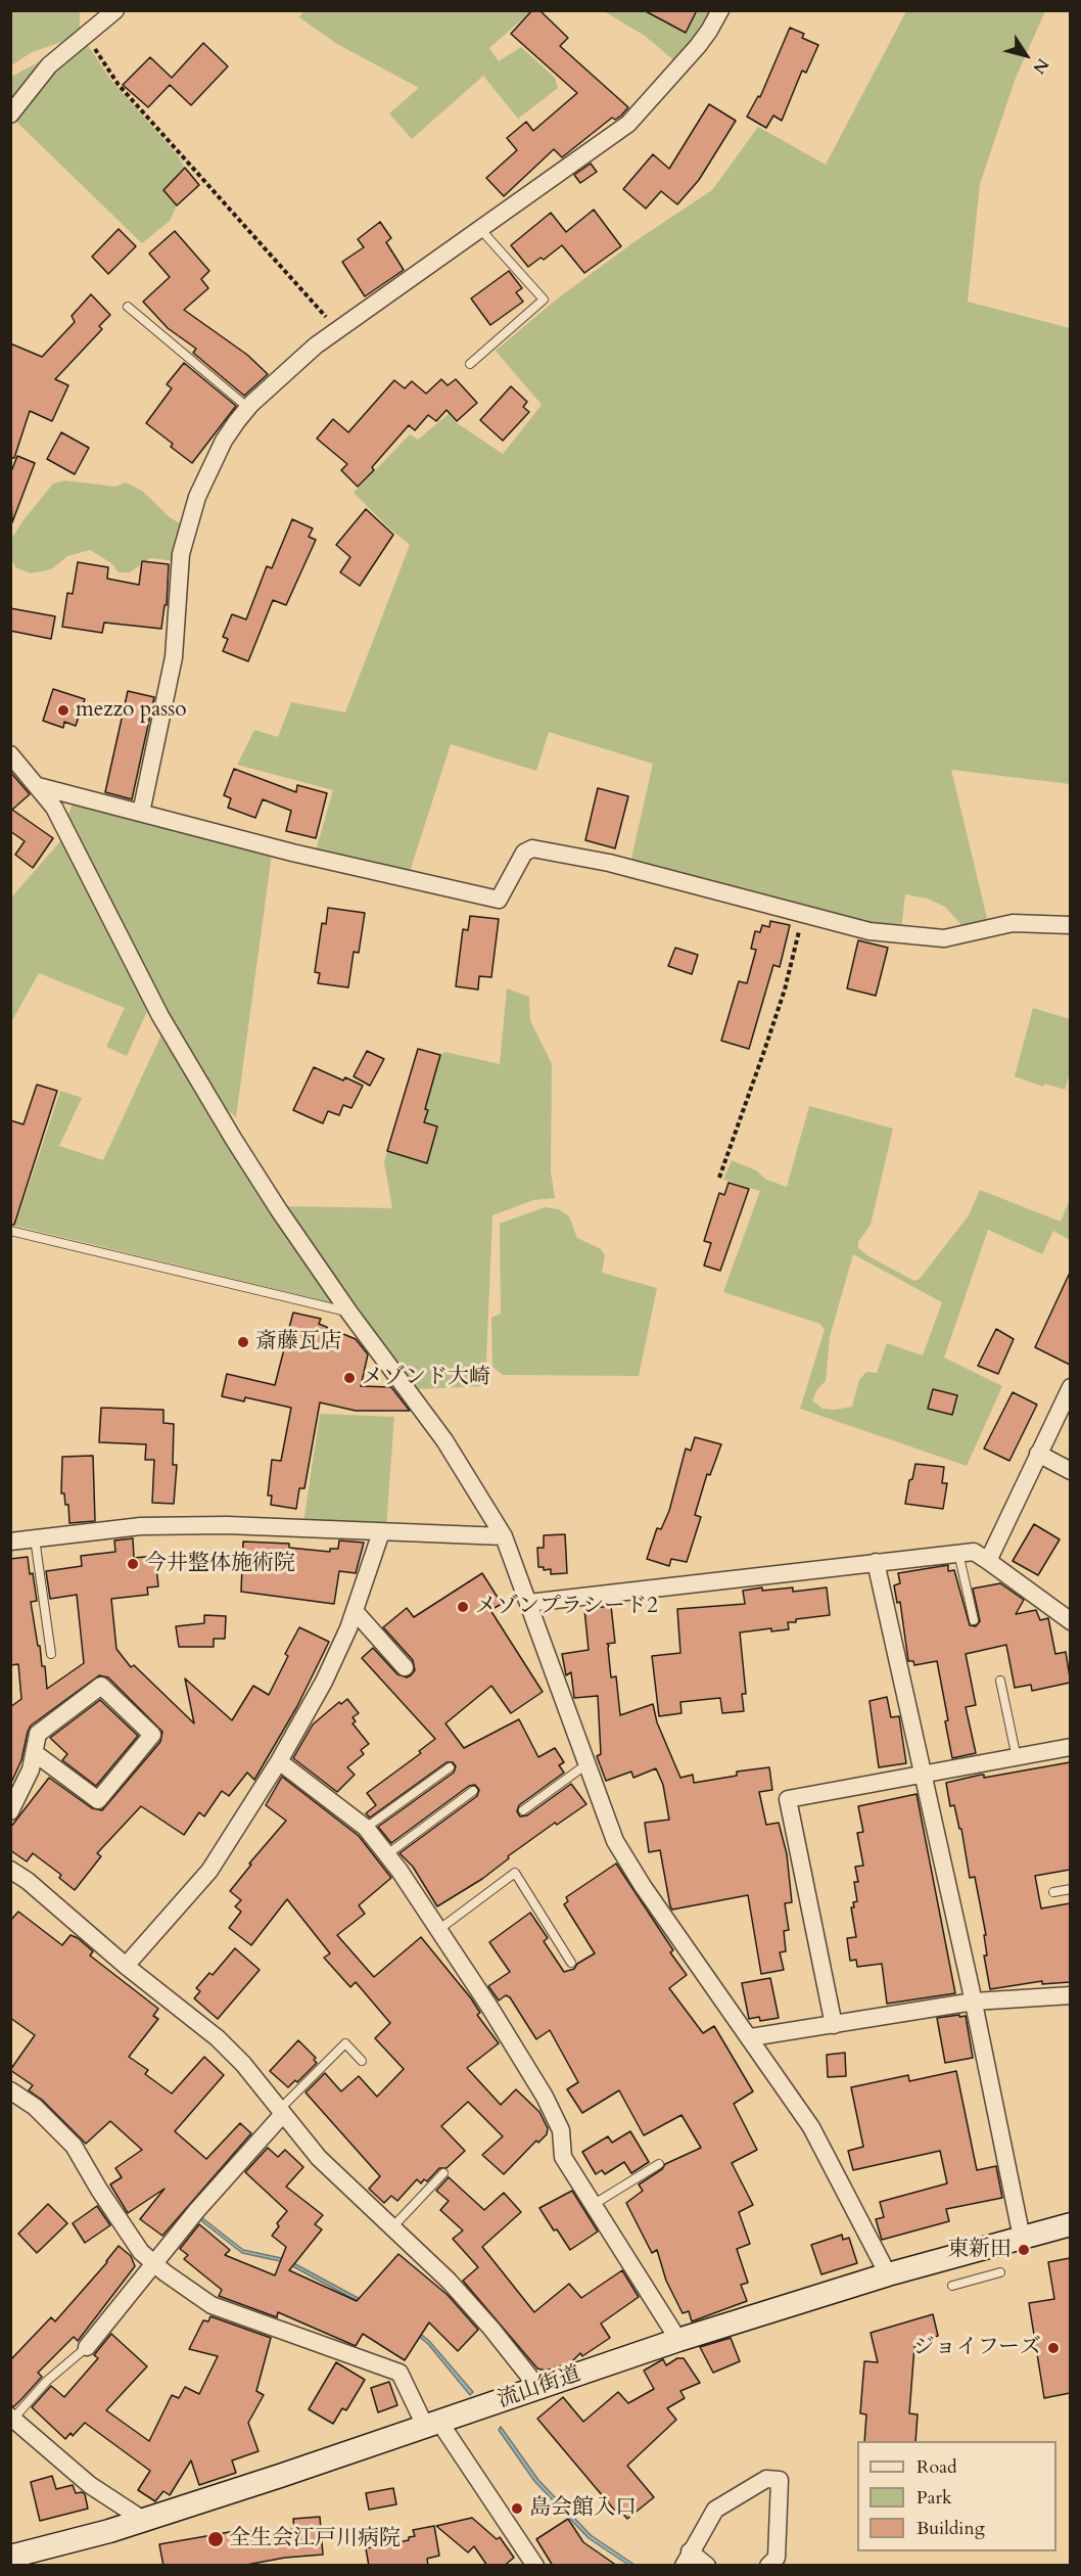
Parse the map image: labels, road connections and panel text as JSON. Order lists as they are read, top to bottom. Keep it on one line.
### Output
{"streets":{"street":["流山街道"]},"places":["mezzo passo","斎藤瓦店","メゾンド大崎","今井整体施術院","メゾンプラシード2","東新田","ジョイフーズ","島会館入口","全生会江戸川病院"],"legend":["Road","Park","Building"],"north":"bottom right"}
